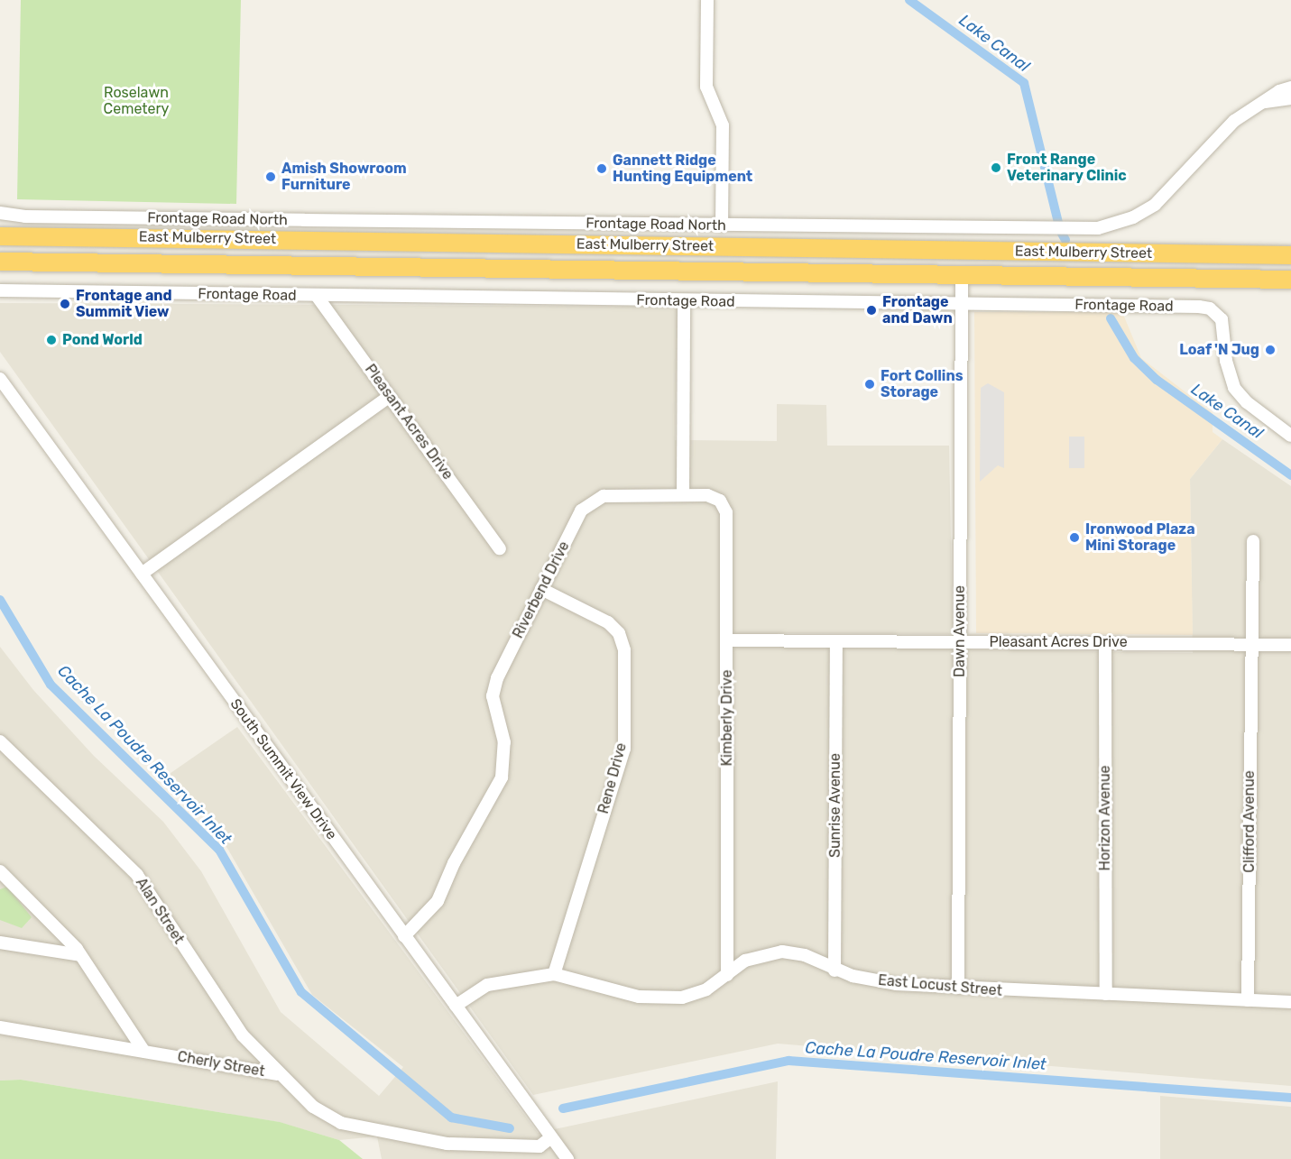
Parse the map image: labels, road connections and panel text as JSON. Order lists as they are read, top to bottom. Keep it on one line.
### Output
{"streets":{"highway":["East Mulberry Street"],"street":["Frontage Road North","Frontage Road","Pleasant Acres Drive","Riverbend Drive","Dawn Avenue","Kimberly Drive","South Summit View Drive","Rene Drive","Sunrise Avenue","Horizon Avenue","Clifford Avenue","Alan Street","East Locust Street","Cherly Street"]},"crossings":[["East Mulberry Street","Dawn Avenue"],["Frontage Road","Pleasant Acres Drive"],["Frontage Road","Dawn Avenue"],["Pleasant Acres Drive","Dawn Avenue"],["Pleasant Acres Drive","Kimberly Drive"],["Pleasant Acres Drive","Sunrise Avenue"],["Pleasant Acres Drive","Horizon Avenue"],["Pleasant Acres Drive","Clifford Avenue"],["Riverbend Drive","Kimberly Drive"],["Riverbend Drive","South Summit View Drive"],["Riverbend Drive","Rene Drive"],["Dawn Avenue","East Locust Street"],["Kimberly Drive","East Locust Street"],["South Summit View Drive","East Locust Street"],["South Summit View Drive","Cherly Street"],["Rene Drive","East Locust Street"],["Sunrise Avenue","East Locust Street"],["Horizon Avenue","East Locust Street"],["Clifford Avenue","East Locust Street"],["Alan Street","Cherly Street"]],"water":["Lake Canal","Cache La Poudre Reservoir Inlet"],"parks":["Roselawn Cemetery"],"places":["Front Range Veterinary Clinic","Gannett Ridge Hunting Equipment","Amish Showroom Furniture","Frontage and Summit View","Frontage and Dawn","Pond World","Loaf 'N Jug","Fort Collins Storage","Ironwood Plaza Mini Storage"]}
